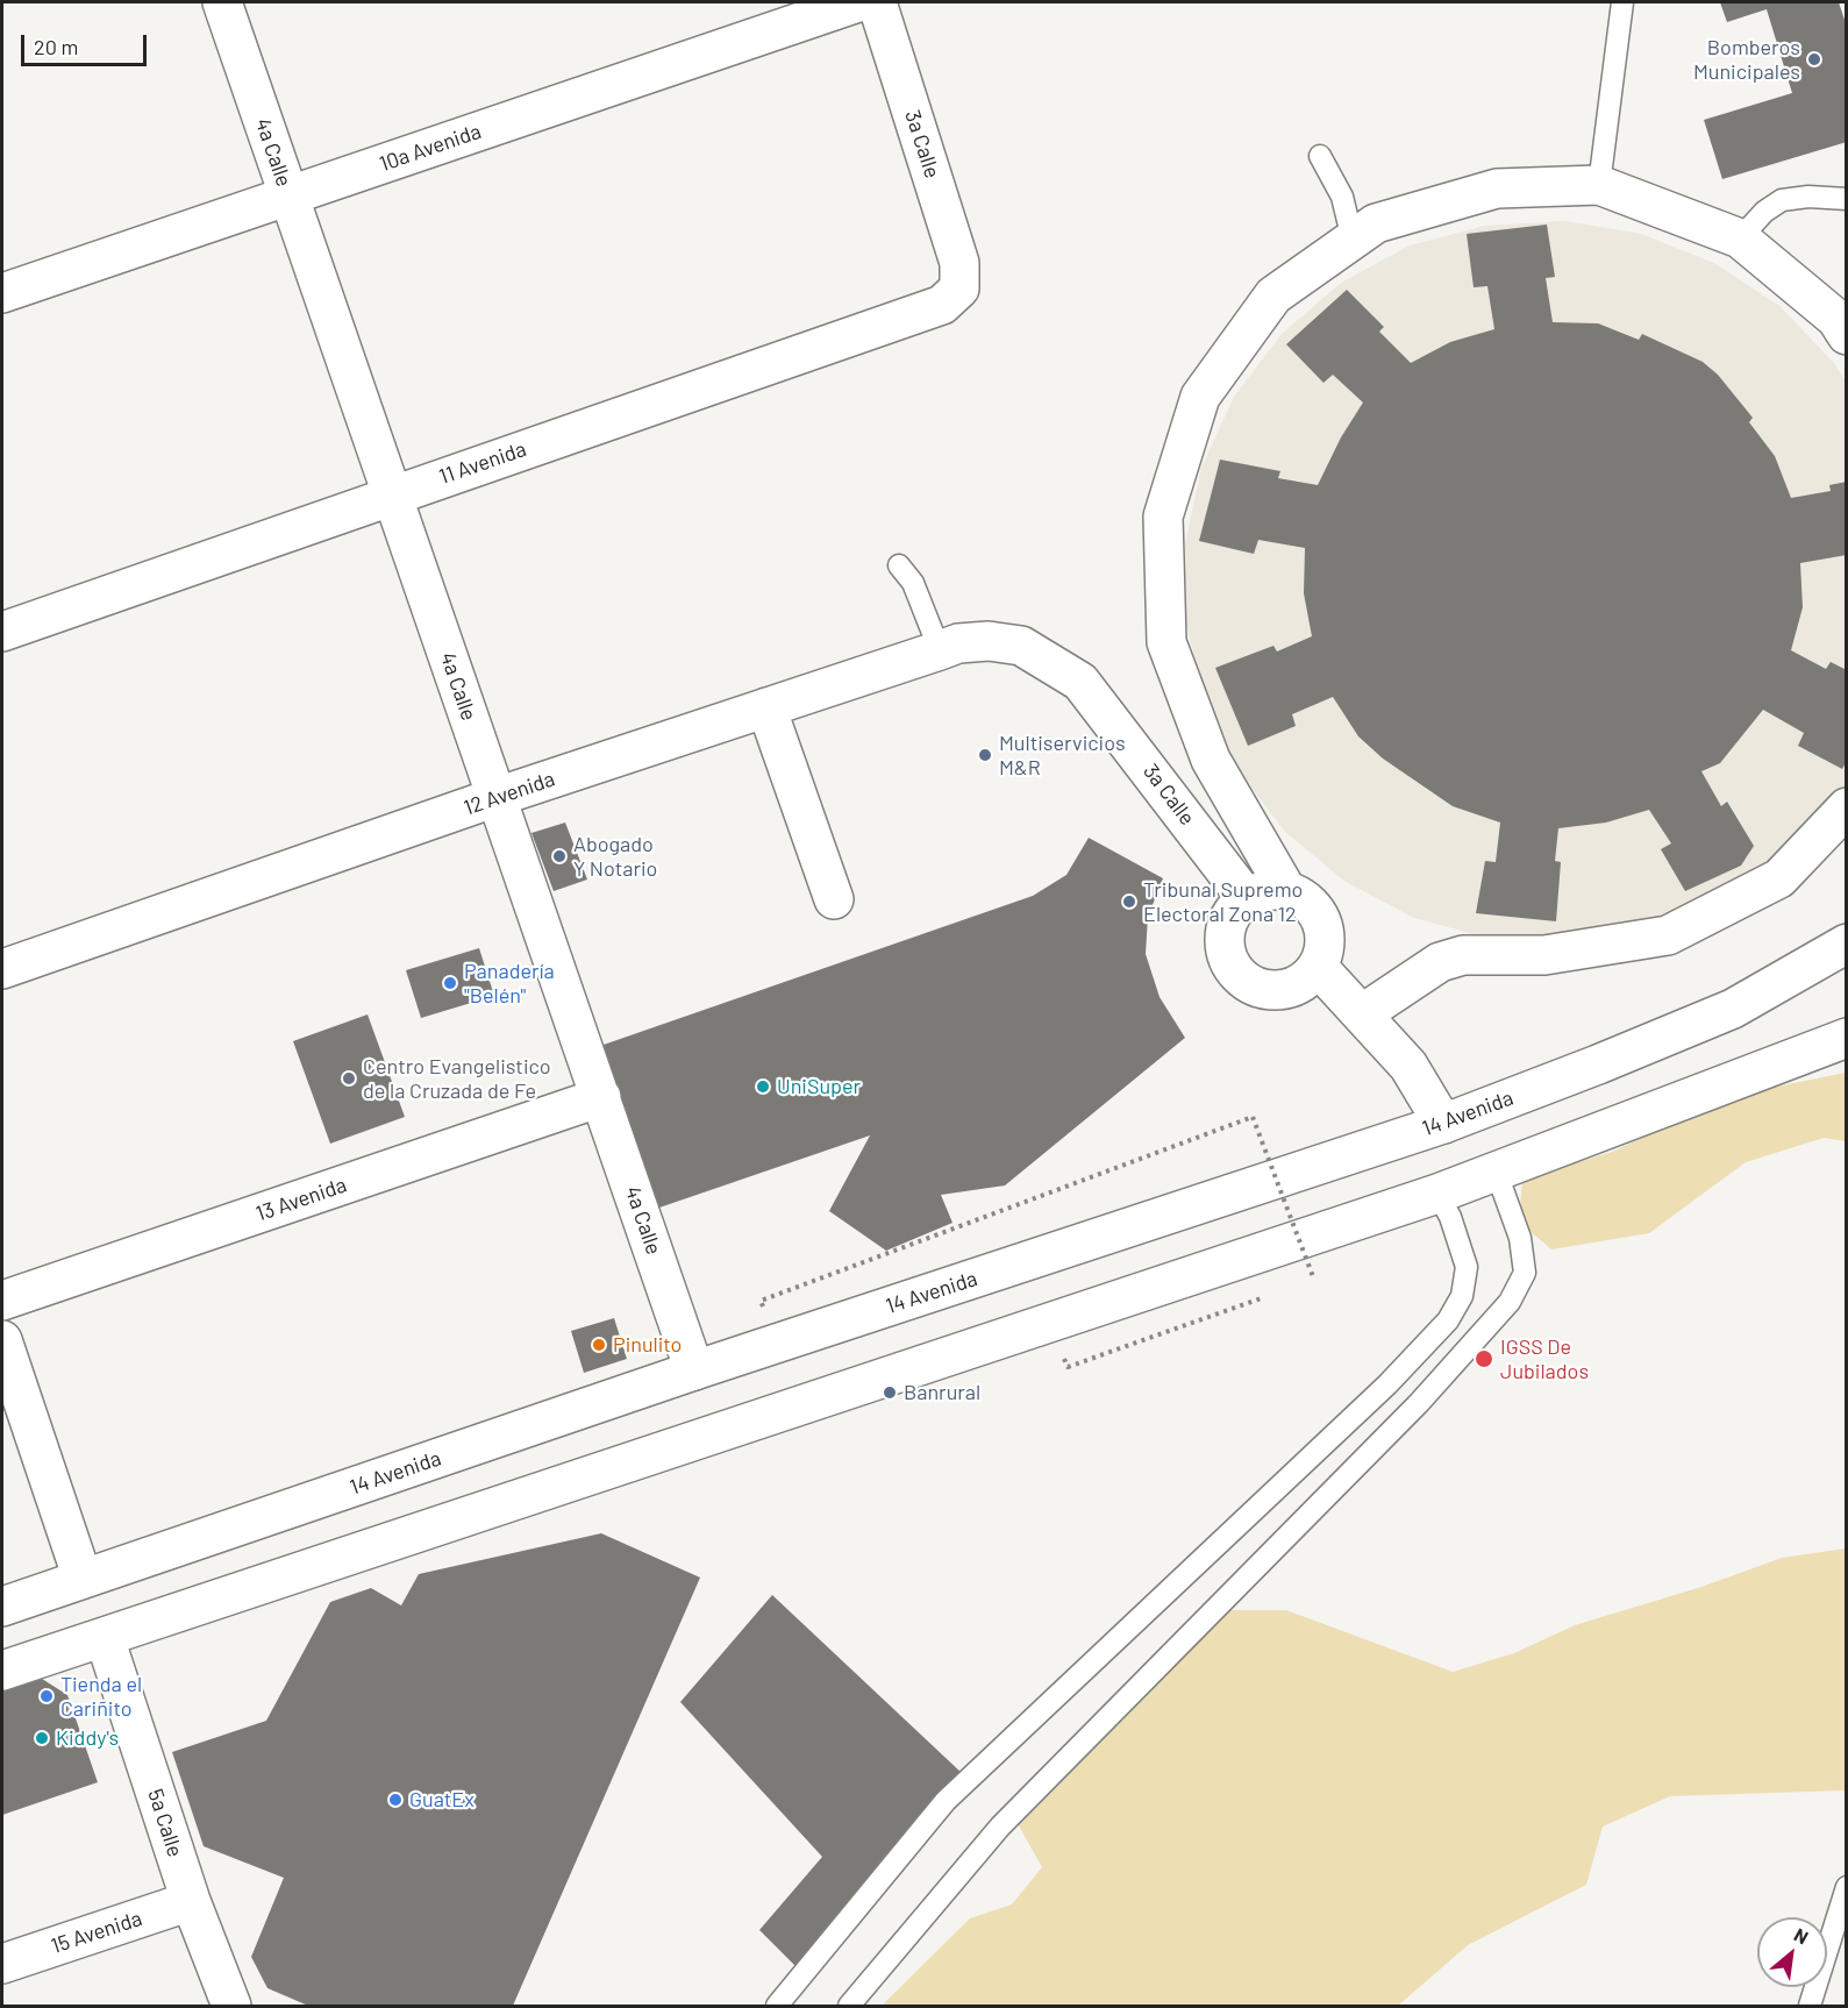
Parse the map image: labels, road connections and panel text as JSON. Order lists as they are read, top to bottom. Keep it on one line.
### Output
{"streets":{"street":["3a Calle","10a Avenida","4a Calle","11 Avenida","12 Avenida","14 Avenida","13 Avenida","5a Calle","15 Avenida"]},"crossings":[["3a Calle","11 Avenida"],["3a Calle","12 Avenida"],["10a Avenida","4a Calle"],["4a Calle","11 Avenida"],["4a Calle","12 Avenida"],["4a Calle","14 Avenida"],["4a Calle","13 Avenida"],["5a Calle","15 Avenida"]],"places":["Bomberos Municipales","Multiservicios M&R","Abogado Y Notario","Tribunal Supremo Electoral Zona 12","Panadería \"Belén\"","Centro Evangelistico de la Cruzada de Fe","UniSuper","Pinulito","IGSS De Jubilados","Banrural","Tienda el Cariñito","Kiddy's","GuatEx"],"scale_bar":"20 m","north":"top right"}
